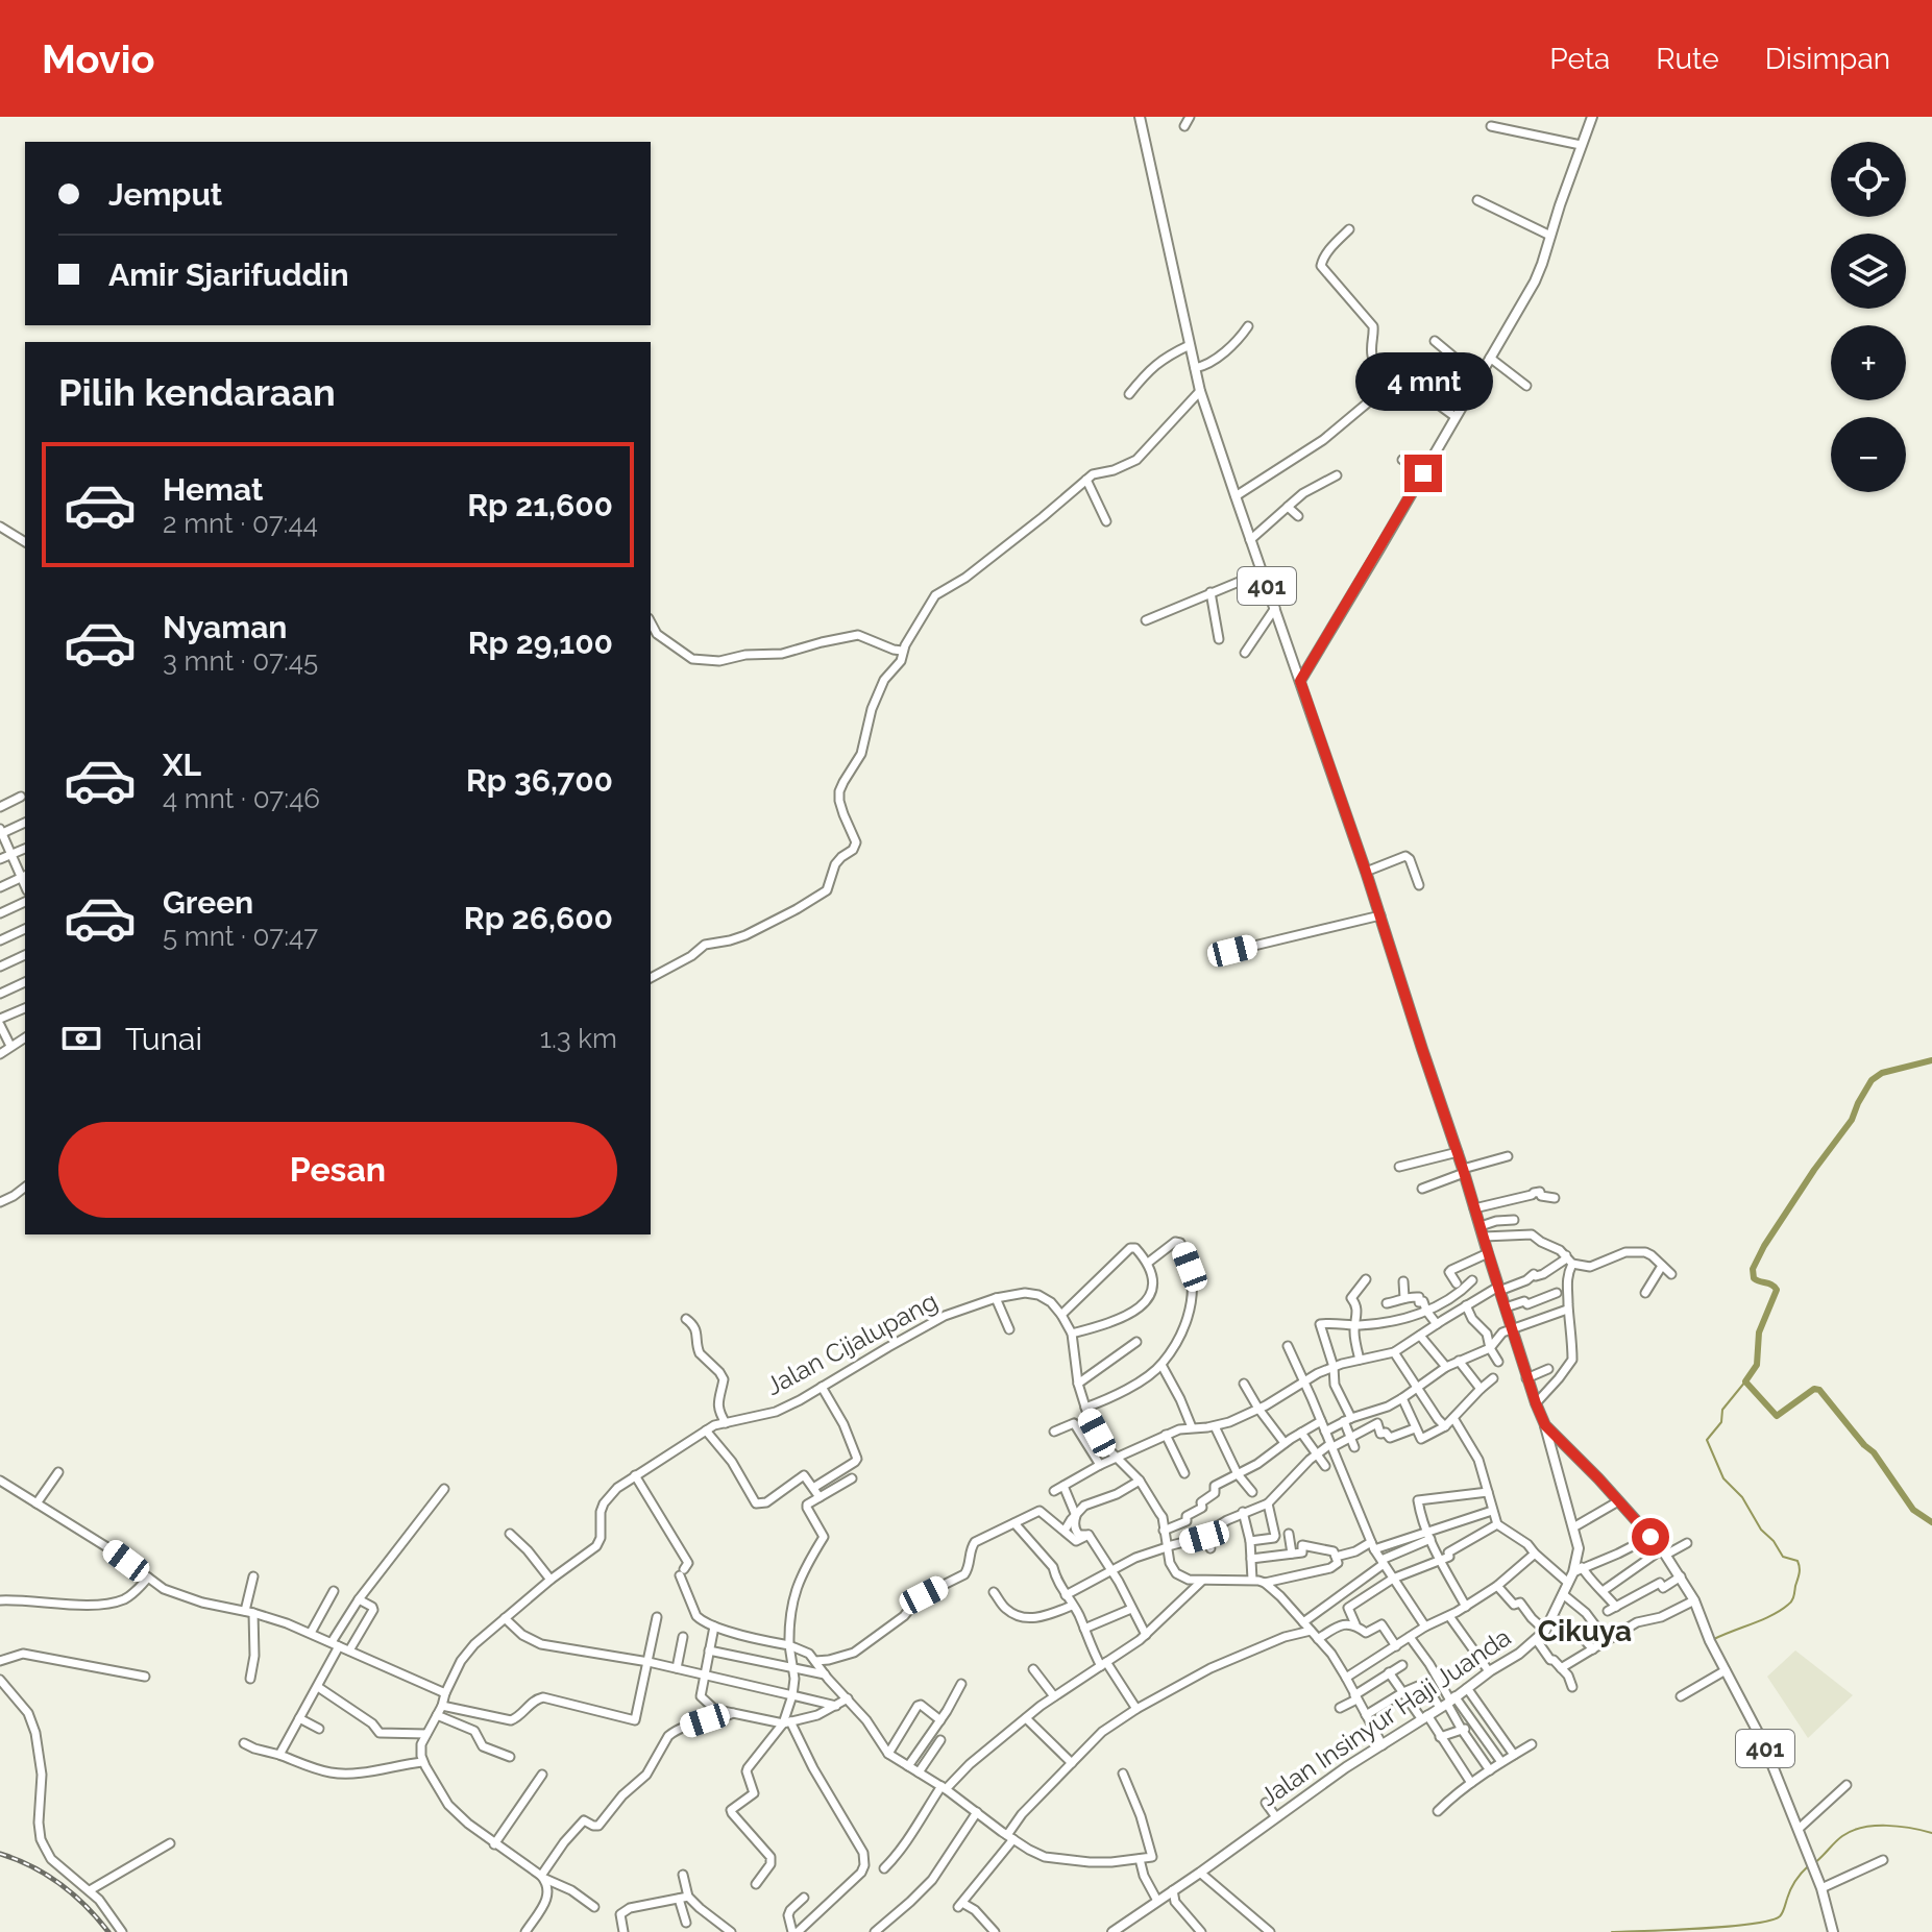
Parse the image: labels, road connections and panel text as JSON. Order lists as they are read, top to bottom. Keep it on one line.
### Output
{"streets":{"main road":["401","Jalan Insinyur Haji Juanda"],"street":["Jalan Cijalupang"]},"crossings":[["401","Jalan Insinyur Haji Juanda"]],"districts":["Cikuya"],"page":{"header":"Movio","nav":["Peta","Rute","Disimpan"],"map_buttons":["+","−"],"banner":["Jemput","Amir Sjarifuddin"],"heading":"Pilih kendaraan","bubble":"4 mnt","list":[{"name":"Hemat","note":"2 mnt · 07:44","value":"Rp 21,600"},{"name":"Nyaman","note":"3 mnt · 07:45","value":"Rp 29,100"},{"name":"XL","note":"4 mnt · 07:46","value":"Rp 36,700"},{"name":"Green","note":"5 mnt · 07:47","value":"Rp 26,600"}],"pay":["Tunai","1.3 km"],"buttons":"Pesan"}}
